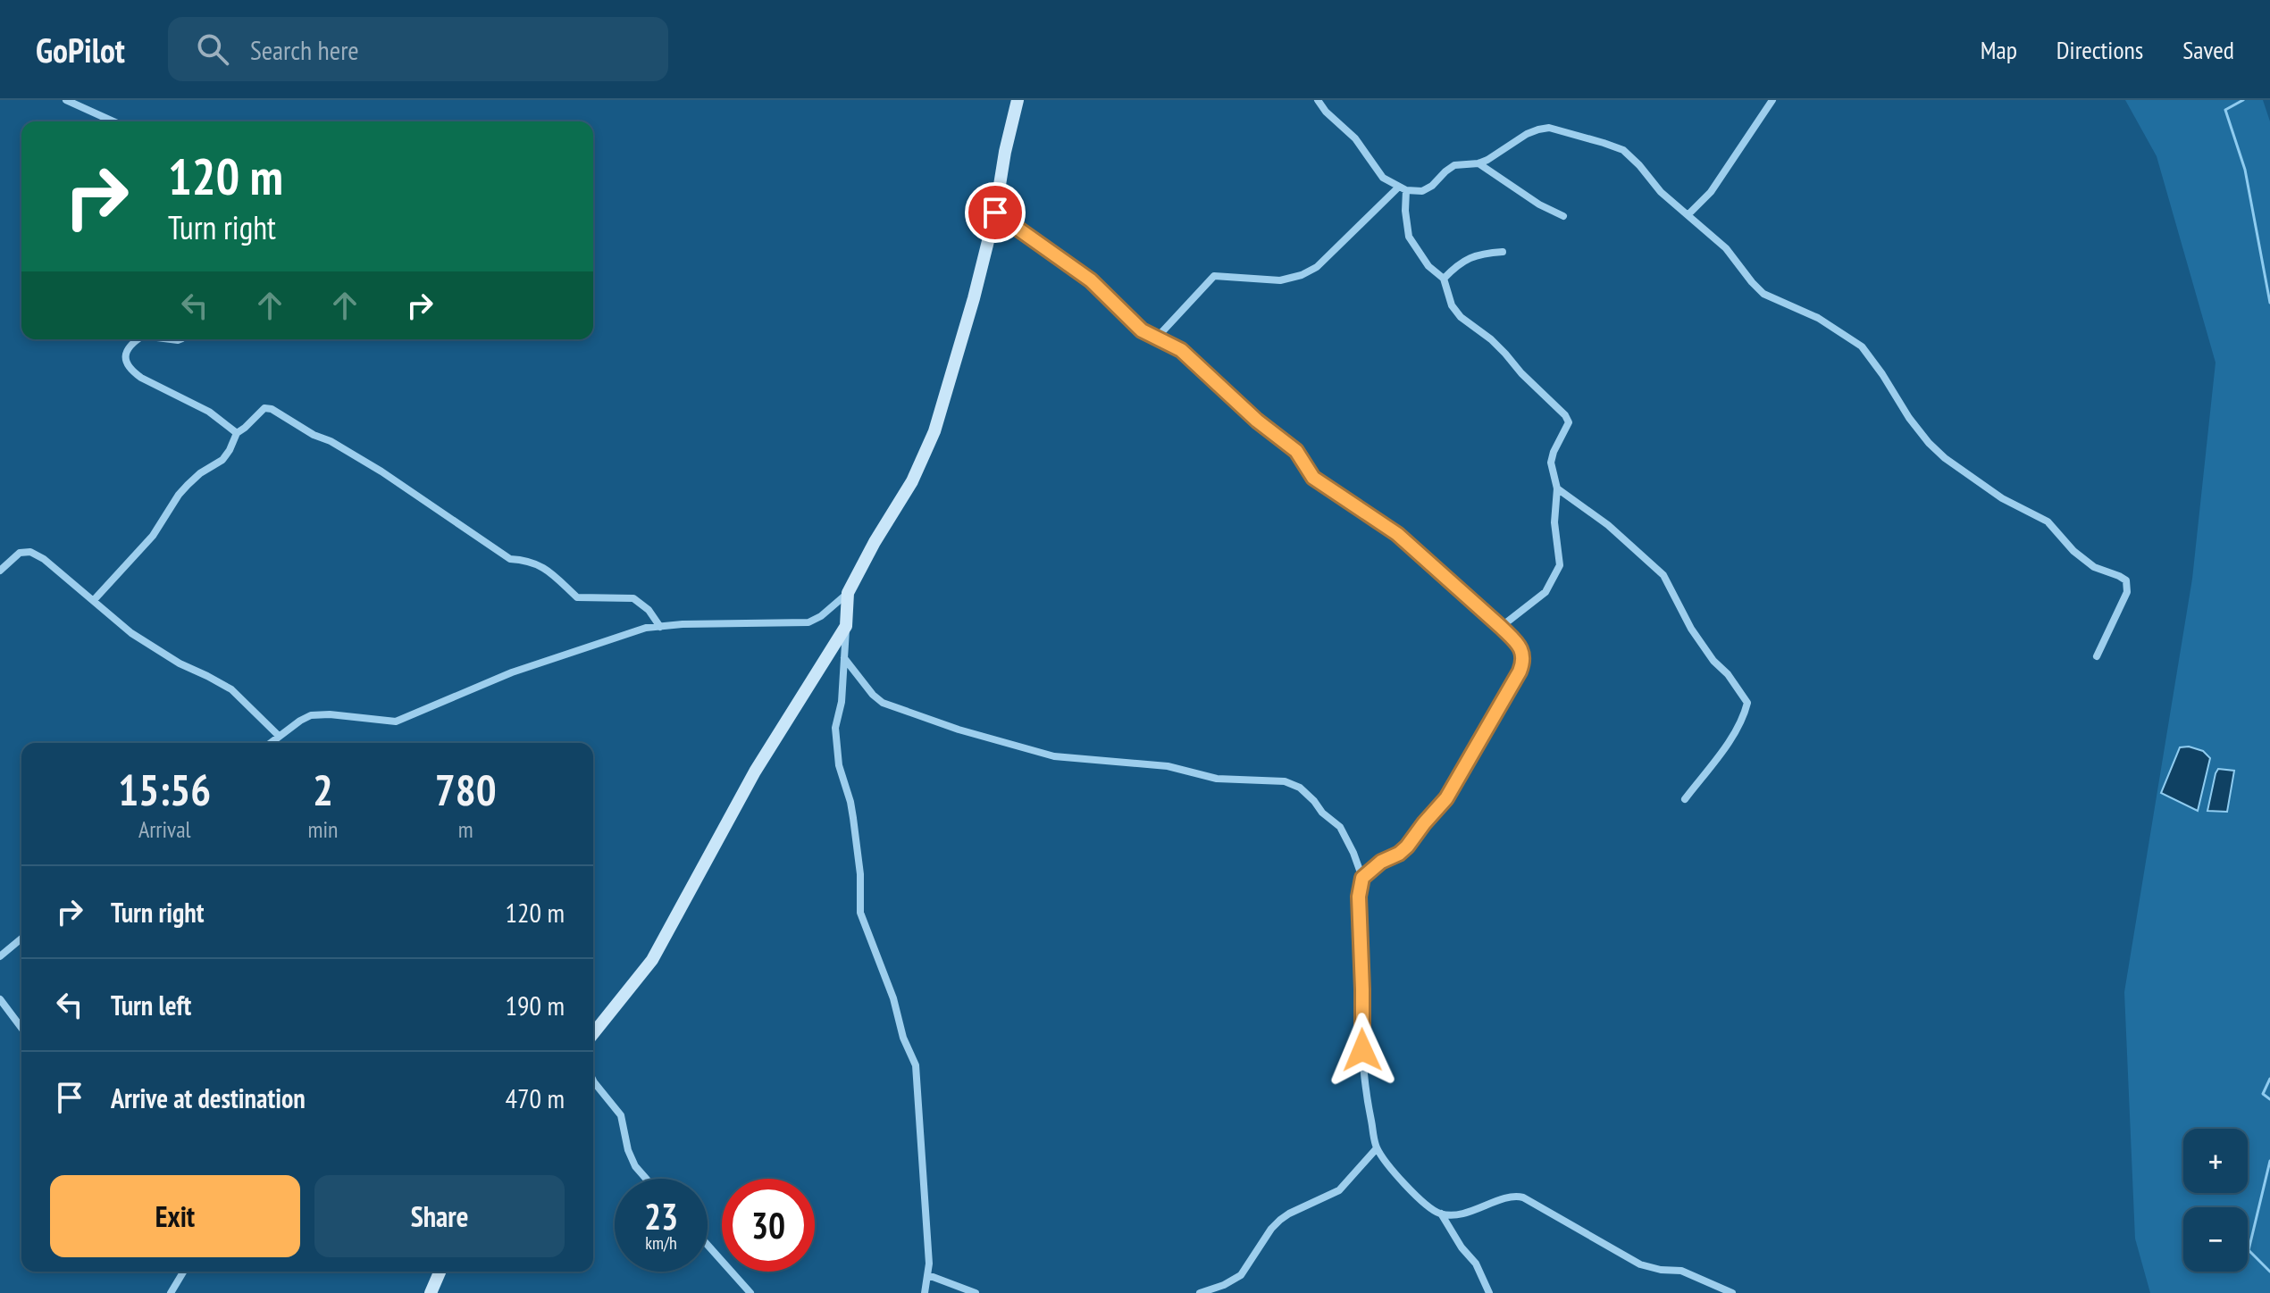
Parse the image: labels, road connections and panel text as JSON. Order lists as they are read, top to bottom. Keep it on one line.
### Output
{"page":{"header":"GoPilot","search":"Search here","nav":["Map","Directions","Saved"],"turn":["120 m","Turn right"],"eta":["15:56","Arrival","2","min","780","m"],"list":[{"name":"Turn right","value":"120 m"},{"name":"Turn left","value":"190 m"},{"name":"Arrive at destination","value":"470 m"}],"map_buttons":["+","−"],"buttons":["Exit","Share"],"speed":"23 km/h","limit":"30"}}
